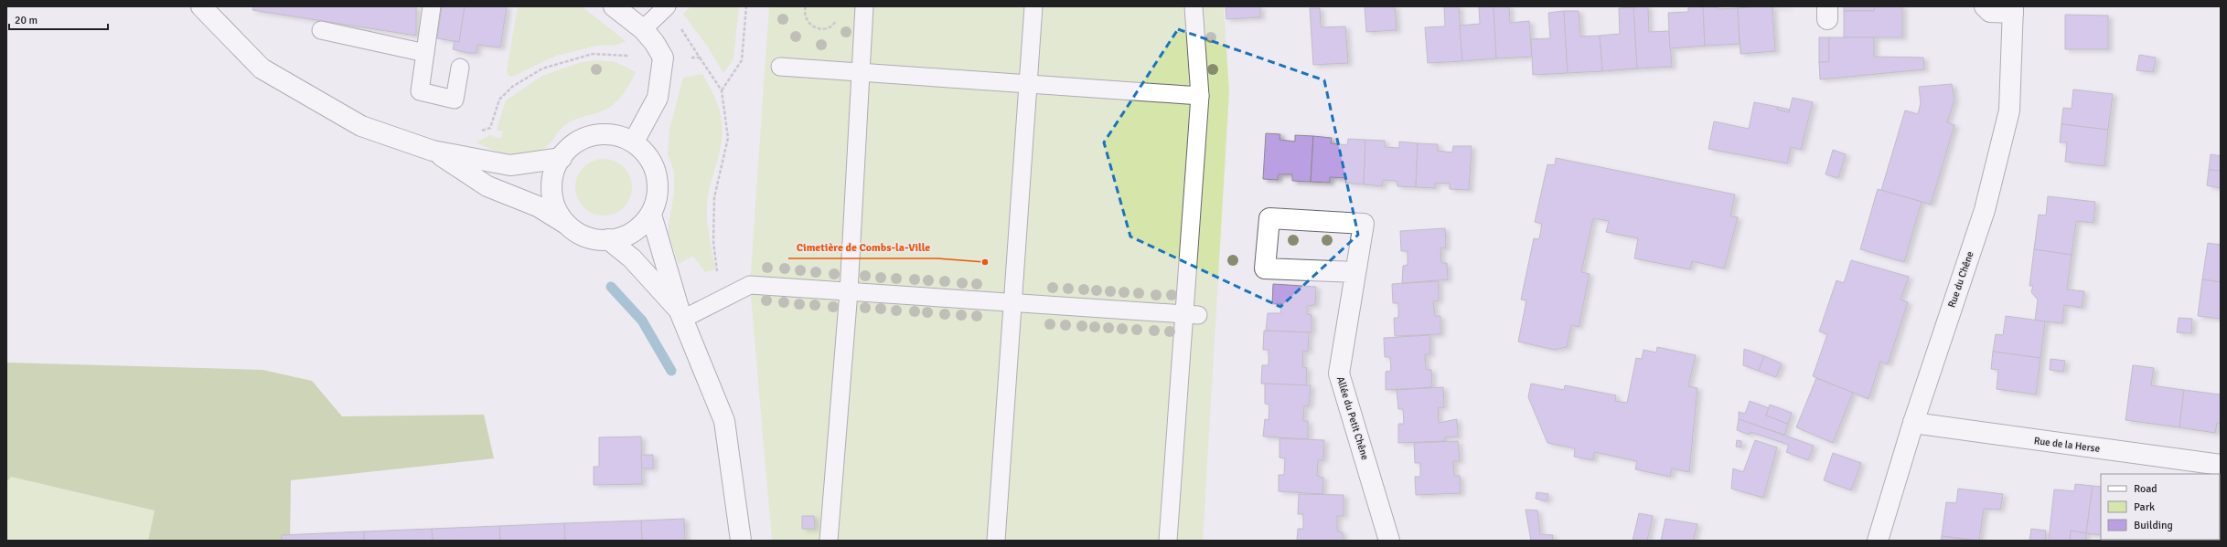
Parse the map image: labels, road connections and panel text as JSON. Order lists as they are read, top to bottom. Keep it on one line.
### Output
{"streets":{"street":["Rue du Chêne","Allée du Petit Chêne","Rue de la Herse"]},"crossings":[["Rue du Chêne","Rue de la Herse"]],"places":["Cimetière de Combs-la-Ville"],"legend":["Road","Park","Building"],"scale_bar":"20 m"}
